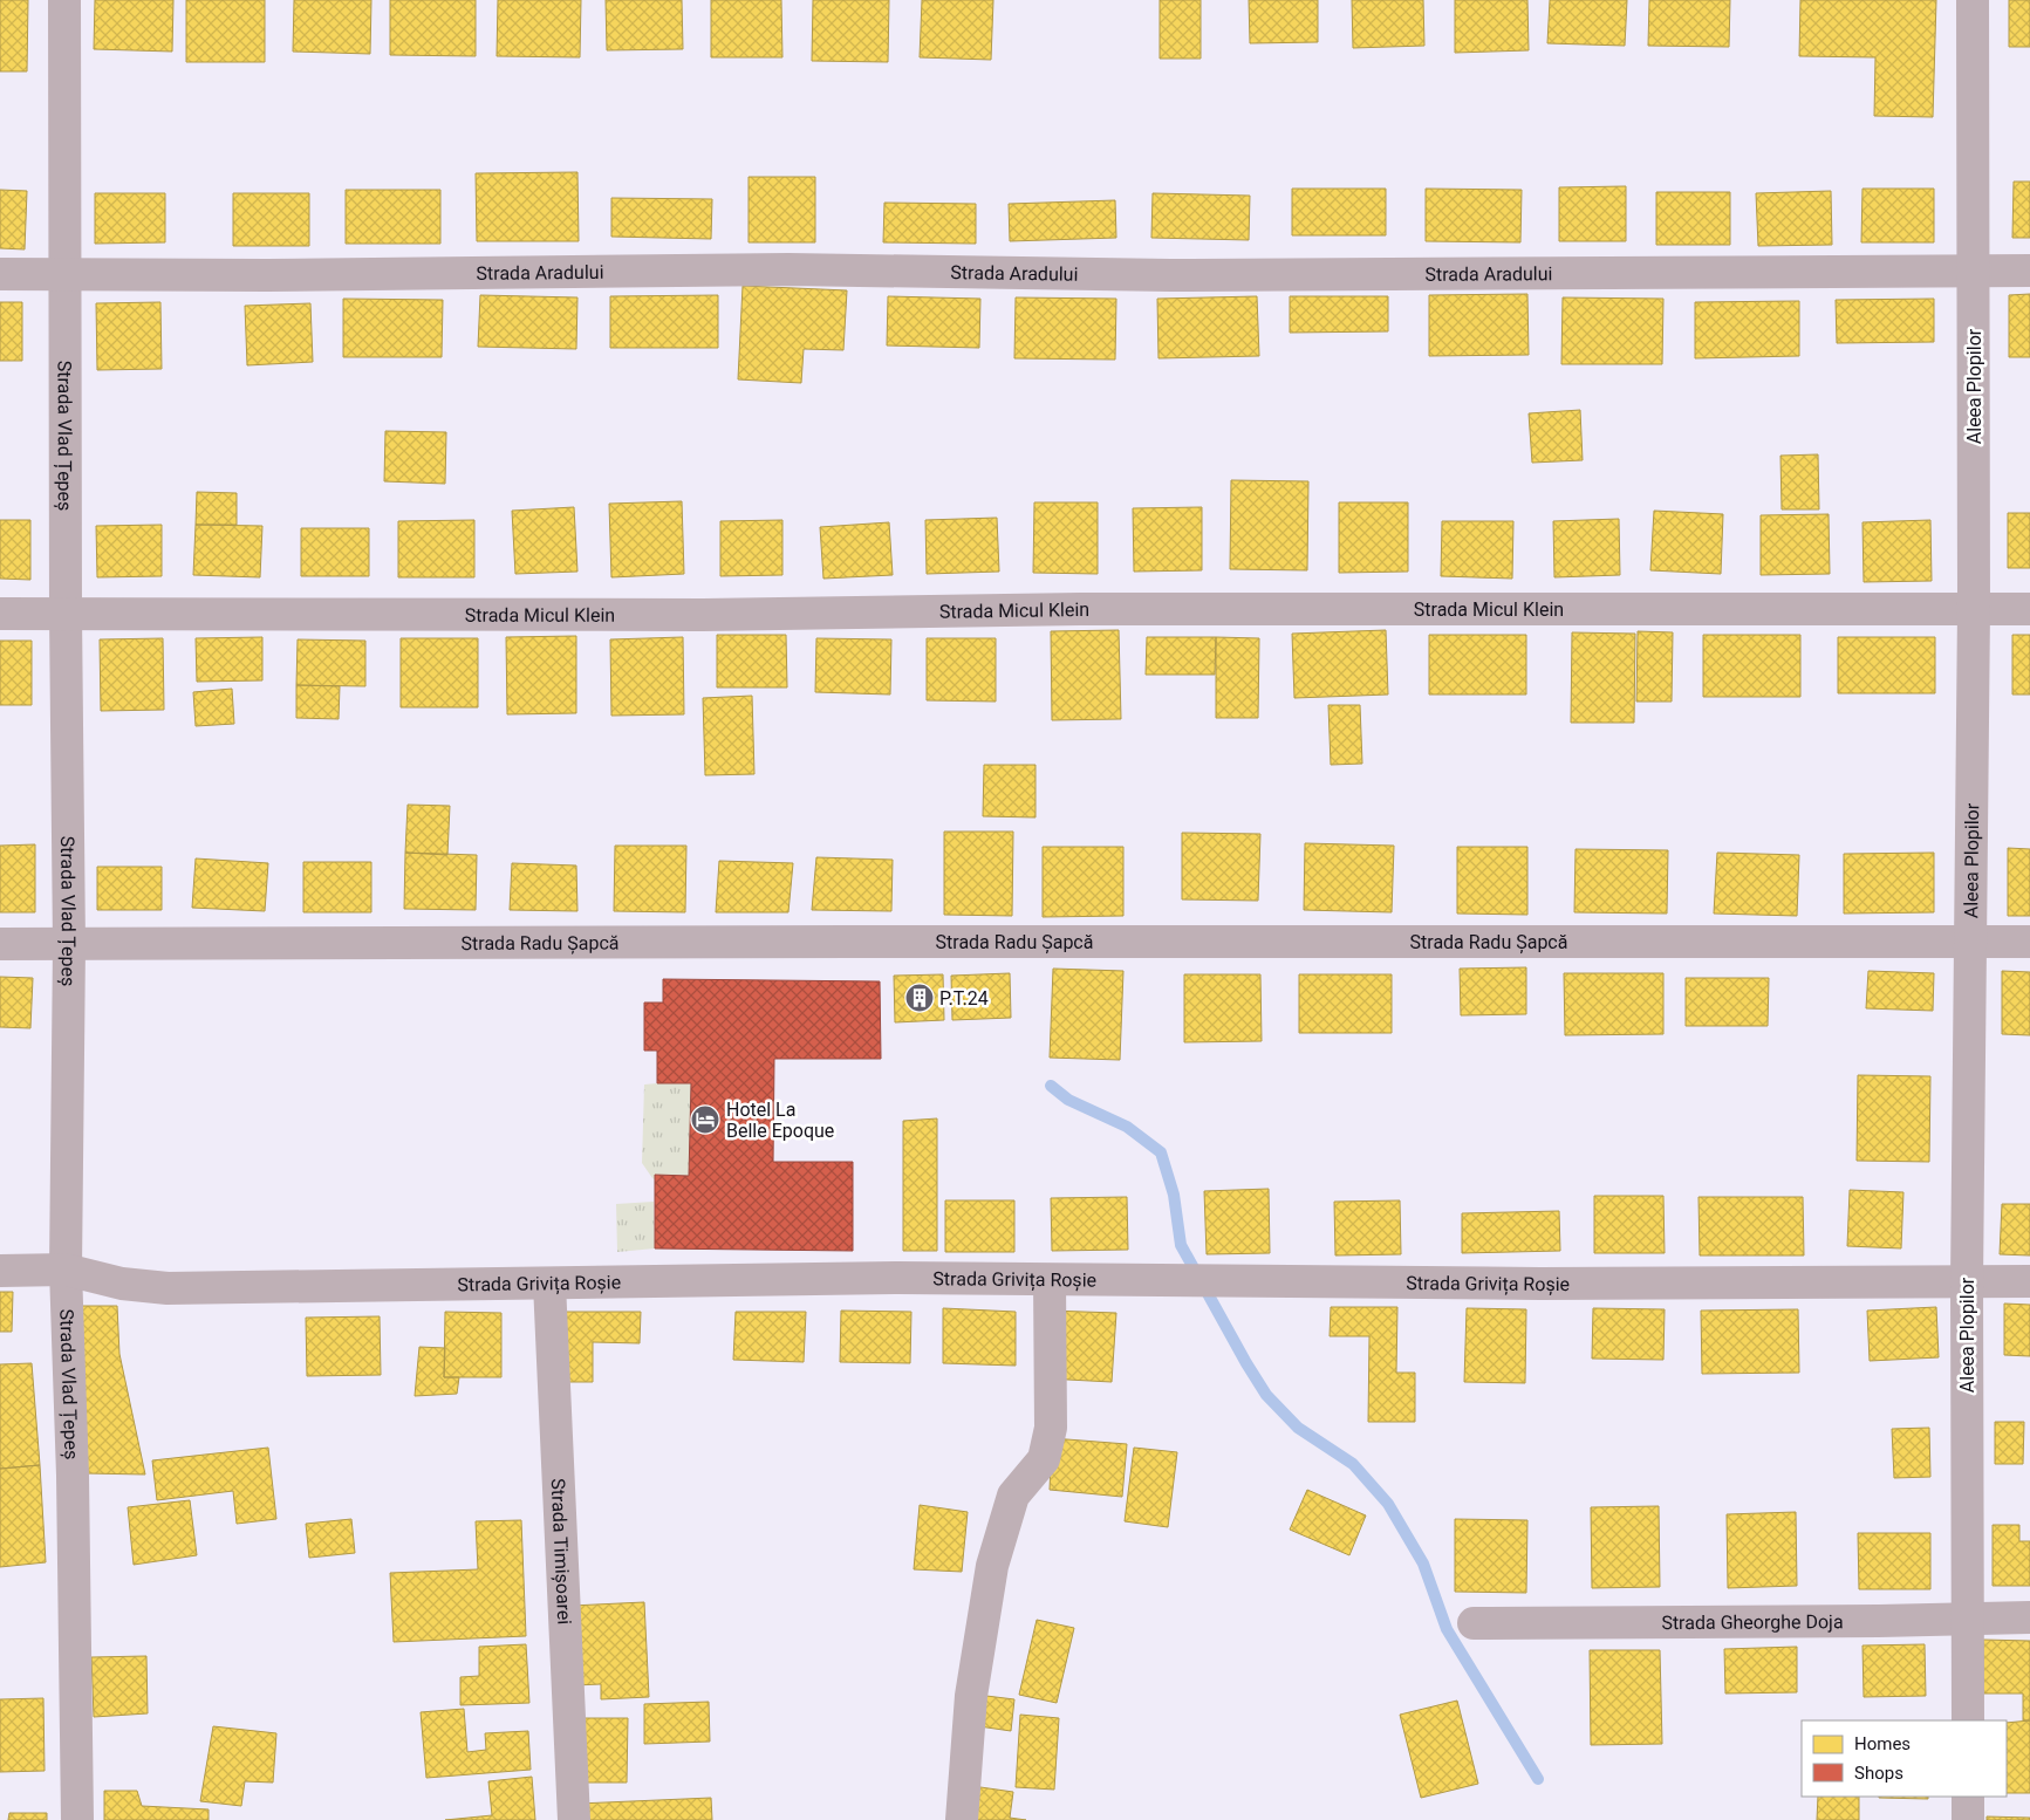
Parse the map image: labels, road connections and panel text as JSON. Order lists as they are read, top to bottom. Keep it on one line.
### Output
{"streets":{"street":["Strada Aradului","Aleea Plopilor","Strada Vlad Țepeș","Strada Micul Klein","Strada Radu Șapcă","Strada Grivița Roșie","Strada Timișoarei","Strada Gheorghe Doja"]},"crossings":[["Strada Aradului","Aleea Plopilor"],["Strada Aradului","Strada Vlad Țepeș"],["Aleea Plopilor","Strada Micul Klein"],["Aleea Plopilor","Strada Radu Șapcă"],["Aleea Plopilor","Strada Grivița Roșie"],["Aleea Plopilor","Strada Gheorghe Doja"],["Strada Vlad Țepeș","Strada Micul Klein"],["Strada Vlad Țepeș","Strada Radu Șapcă"],["Strada Vlad Țepeș","Strada Grivița Roșie"],["Strada Grivița Roșie","Strada Timișoarei"]],"places":{"building":["P.T.24"],"hotel":["Hotel La Belle Epoque"]},"legend":["Homes","Shops"]}
